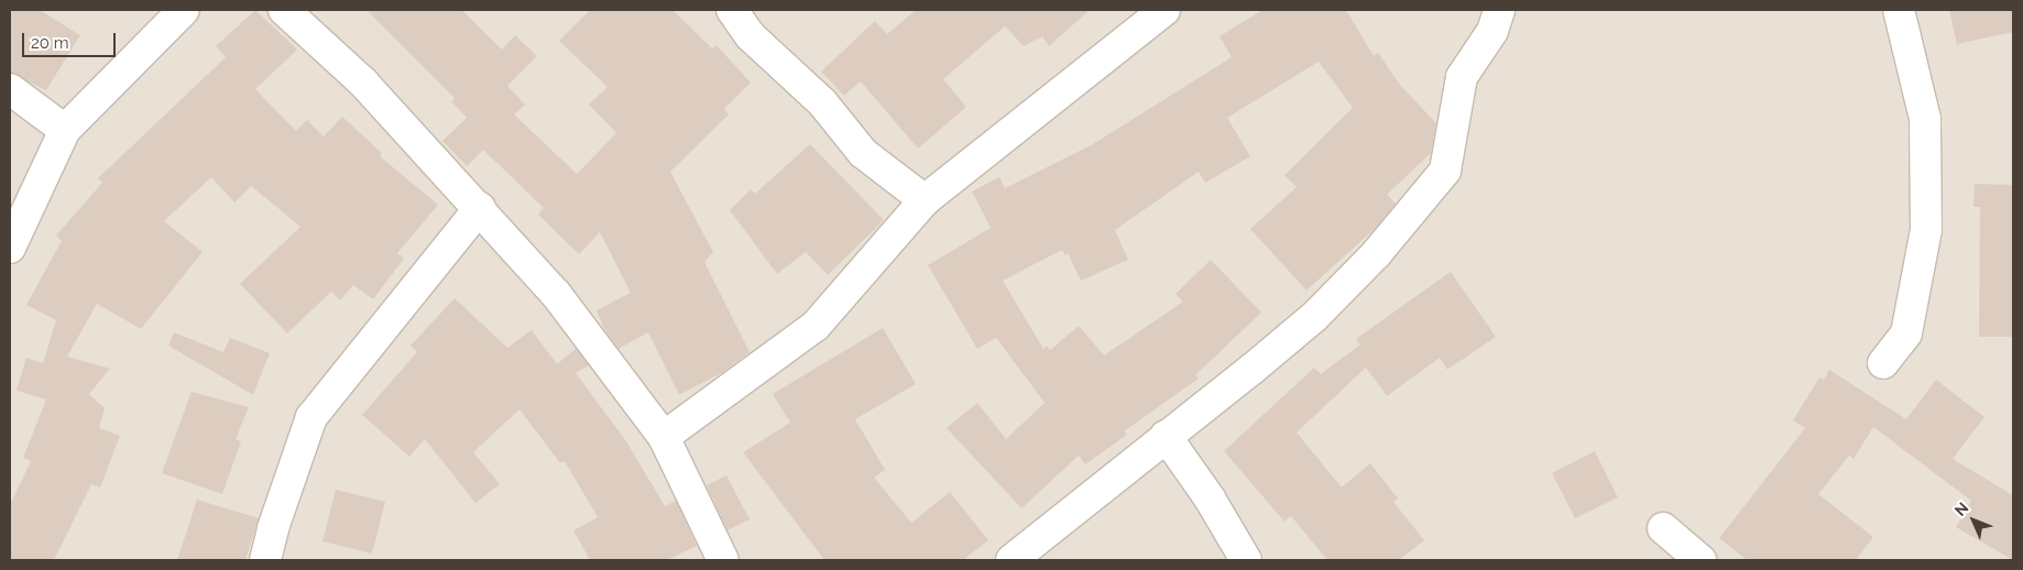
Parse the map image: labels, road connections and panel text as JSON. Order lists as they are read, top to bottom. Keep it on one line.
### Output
{"scale_bar":"20 m","north":"top left"}
